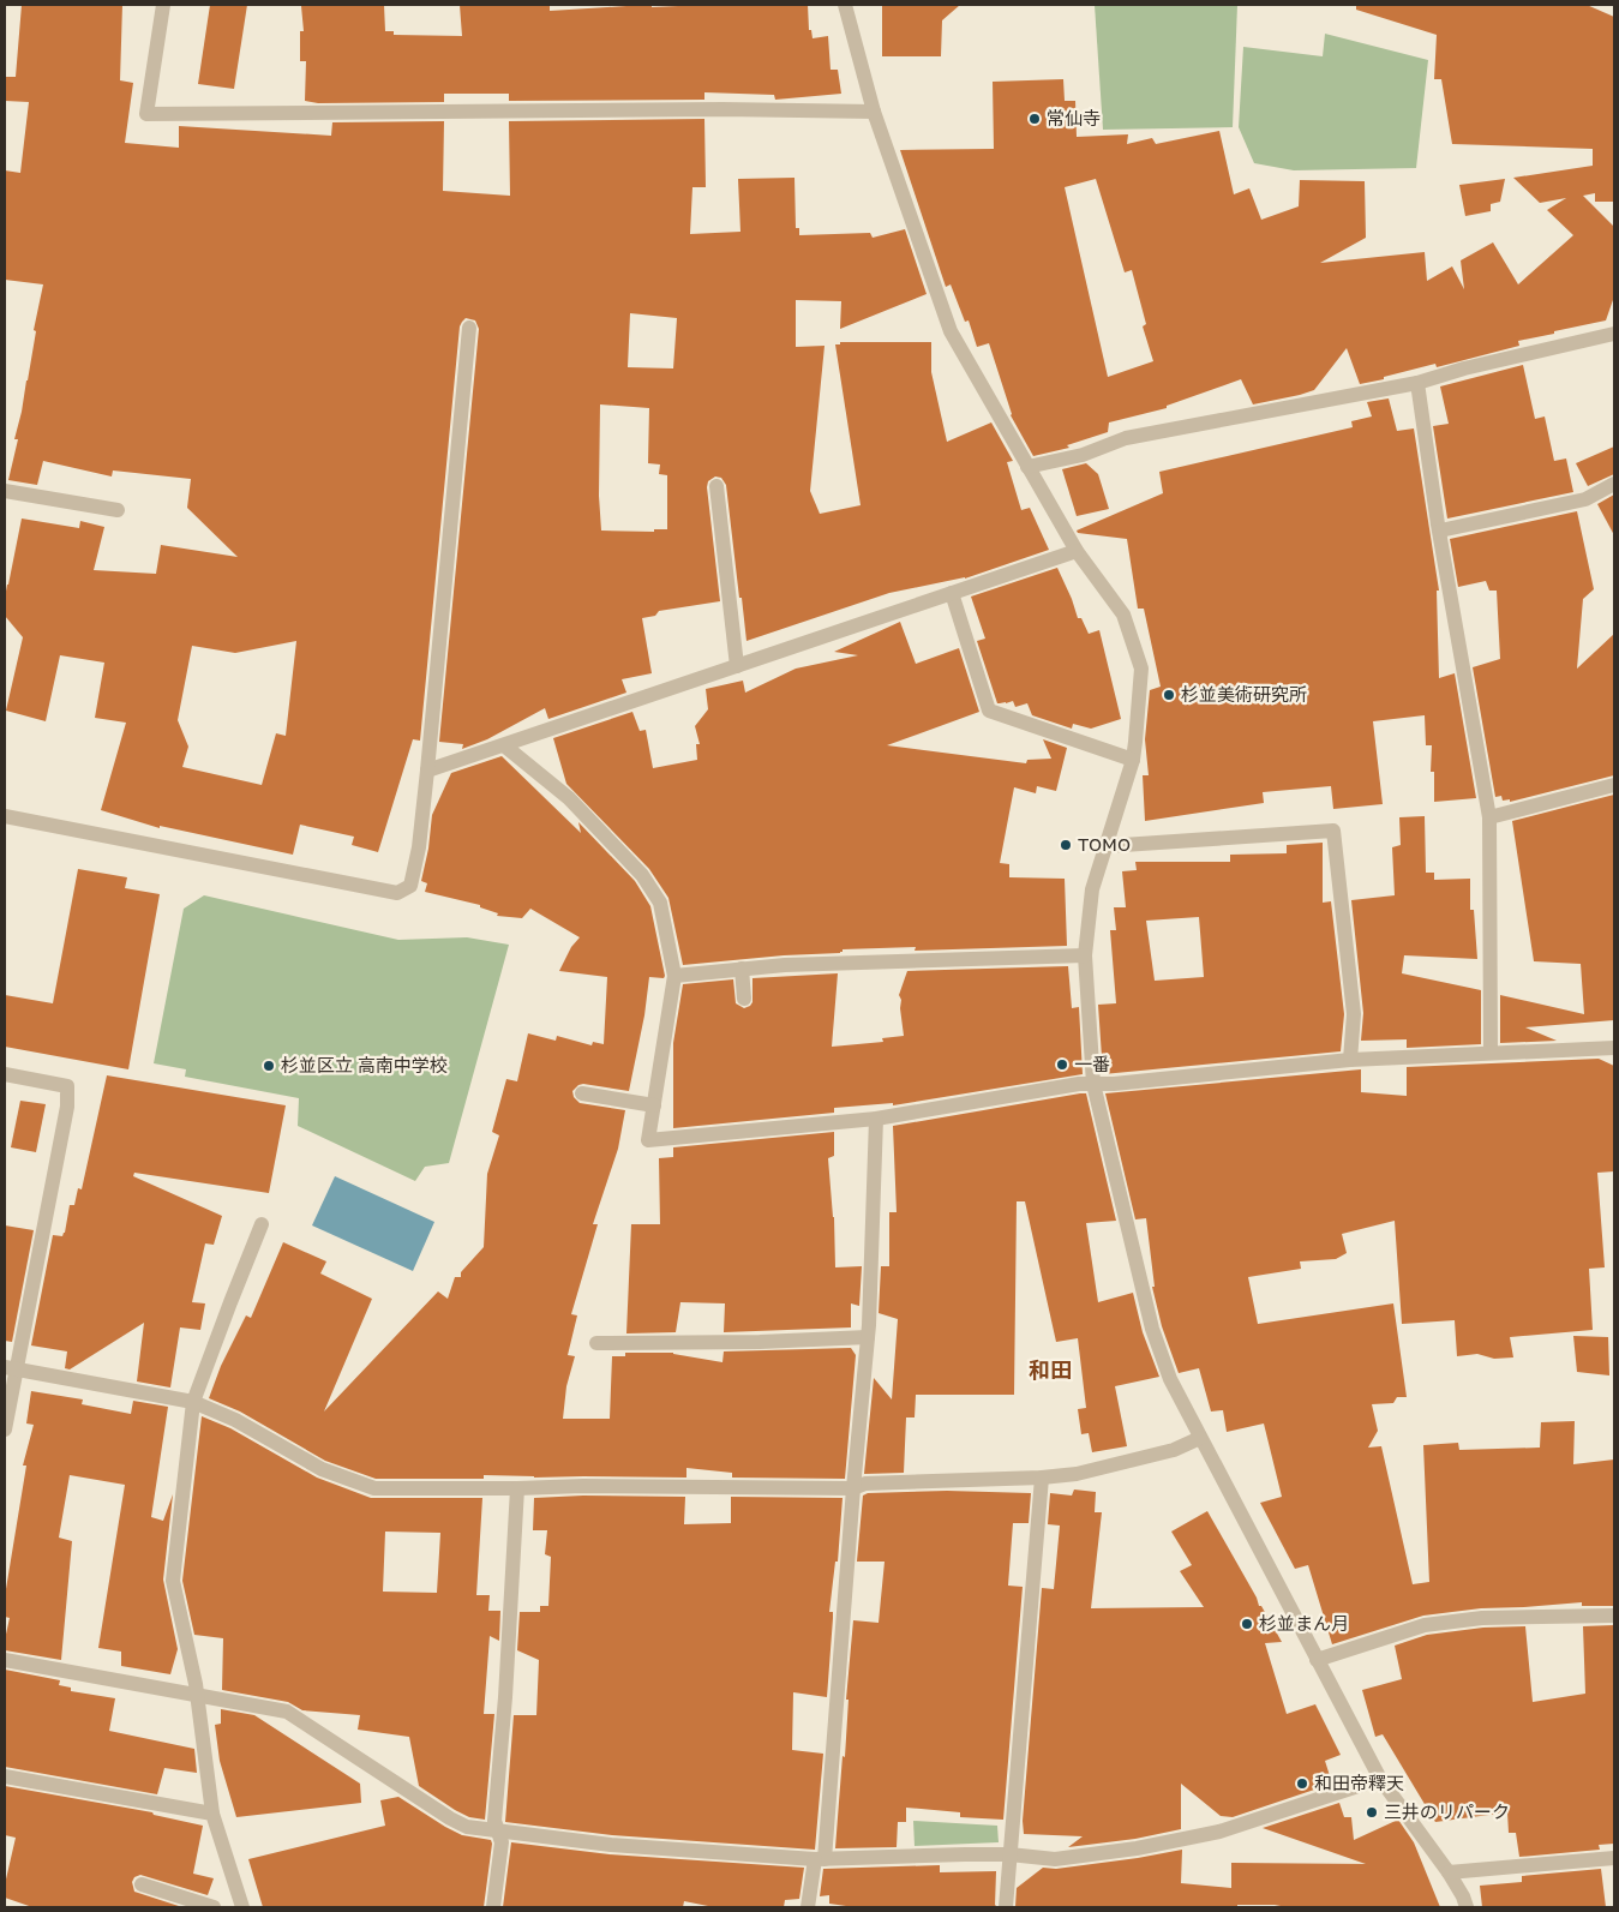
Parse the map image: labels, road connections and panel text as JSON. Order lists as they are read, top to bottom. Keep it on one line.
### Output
{"districts":["和田"],"places":["常仙寺","杉並美術研究所","TOMO","一番","杉並区立 高南中学校","杉並まん月","和田帝釋天","三井のリパーク"]}
